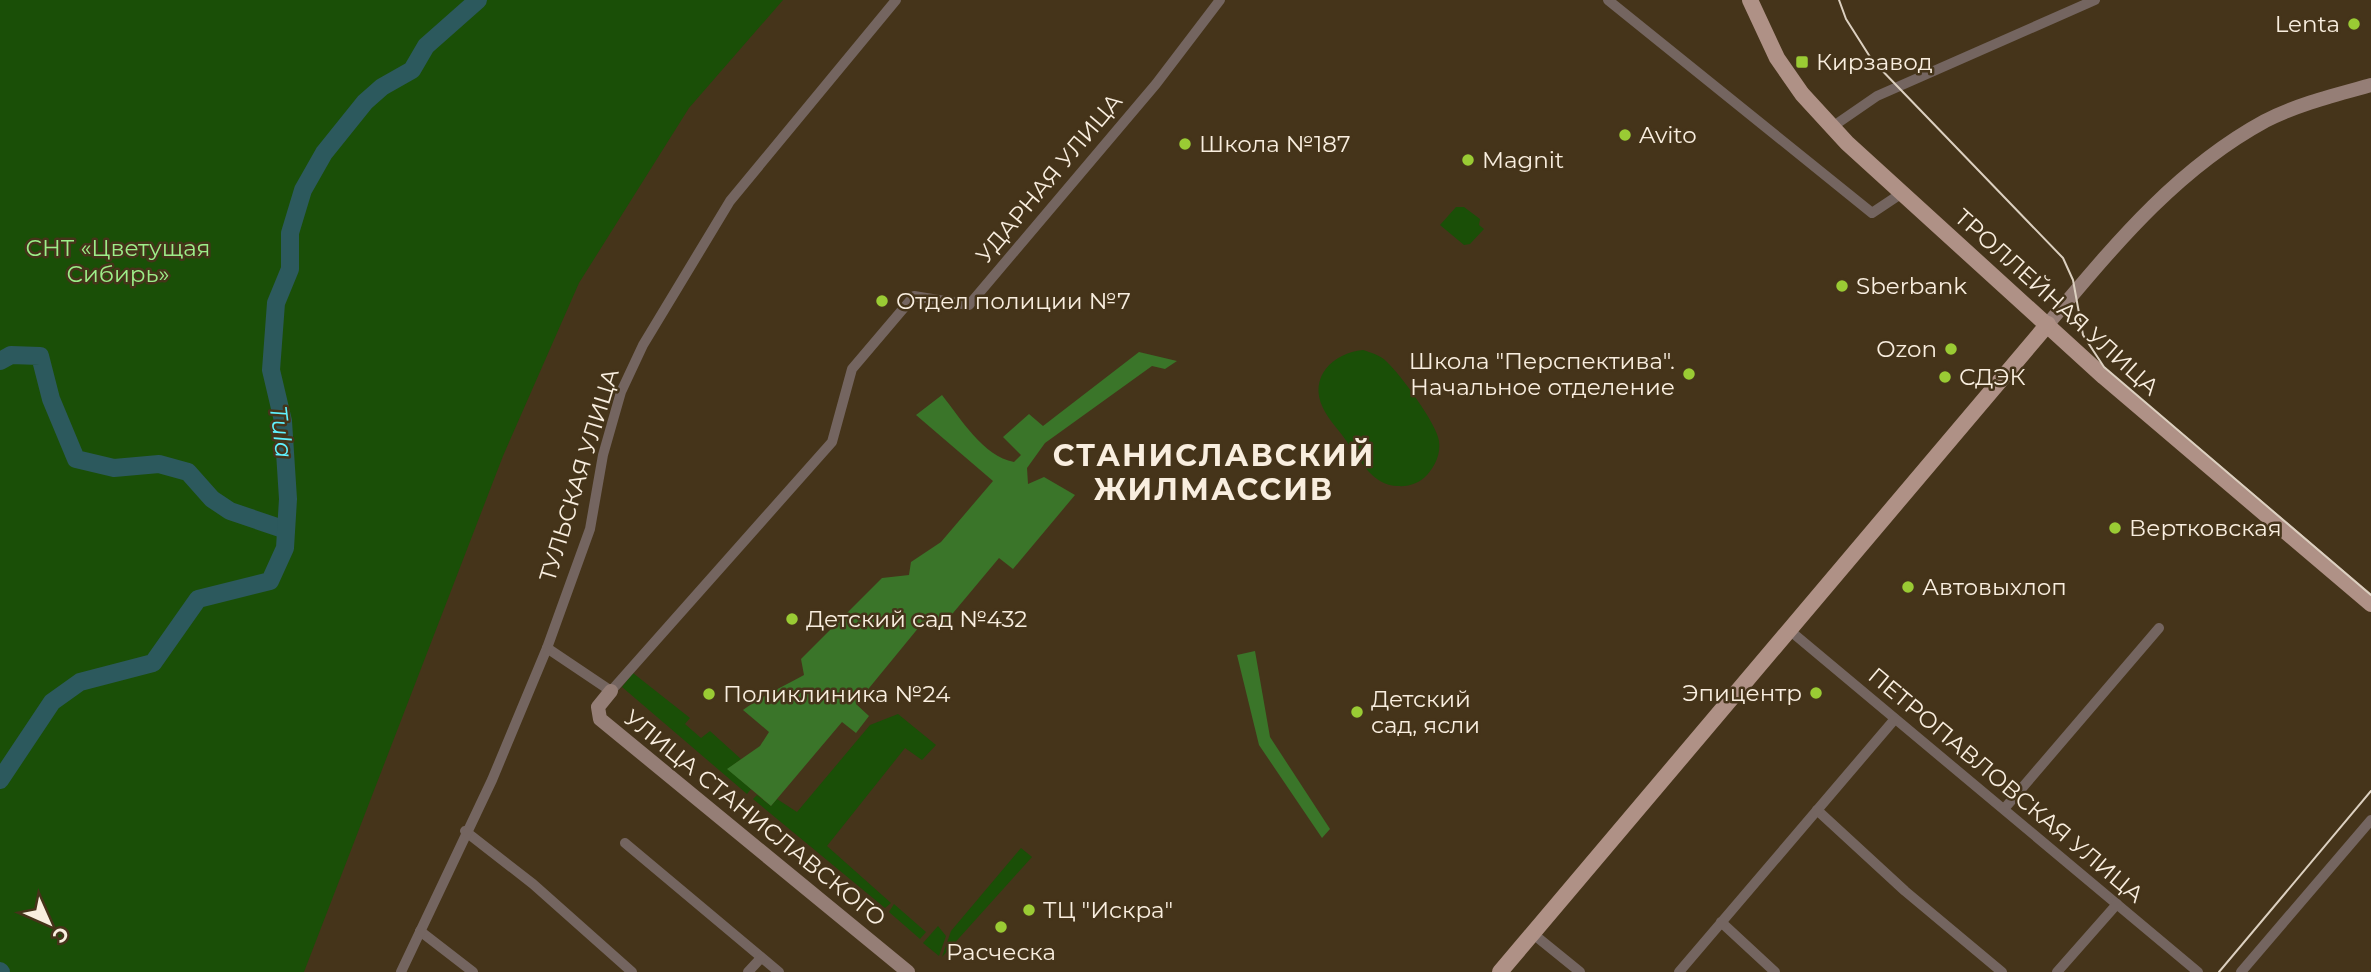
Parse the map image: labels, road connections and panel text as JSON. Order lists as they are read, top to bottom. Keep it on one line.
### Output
{"streets":{"main road":["ТРОЛЛЕЙНАЯ УЛИЦА"],"street":["УДАРНАЯ УЛИЦА","ТУЛЬСКАЯ УЛИЦА","ПЕТРОПАВЛОВСКАЯ УЛИЦА","УЛИЦА СТАНИСЛАВСКОГО"]},"crossings":[["УДАРНАЯ УЛИЦА","УЛИЦА СТАНИСЛАВСКОГО"]],"districts":["СТАНИСЛАВСКИЙ ЖИЛМАССИВ"],"water":["Tula"],"parks":["СНТ «Цветущая Сибирь»"],"places":{"other":["Lenta","Avito","Школа №187","Magnit","Sberbank","Отдел полиции №7","Ozon","Школа \"Перспектива\". Начальное отделение","СДЭК","Вертковская","Автовыхлоп","Детский сад №432","Эпицентр","Поликлиника №24","Детский сад, ясли","ТЦ \"Искра\"","Расческа"],"transit":["Кирзавод"]},"north":"bottom right"}
